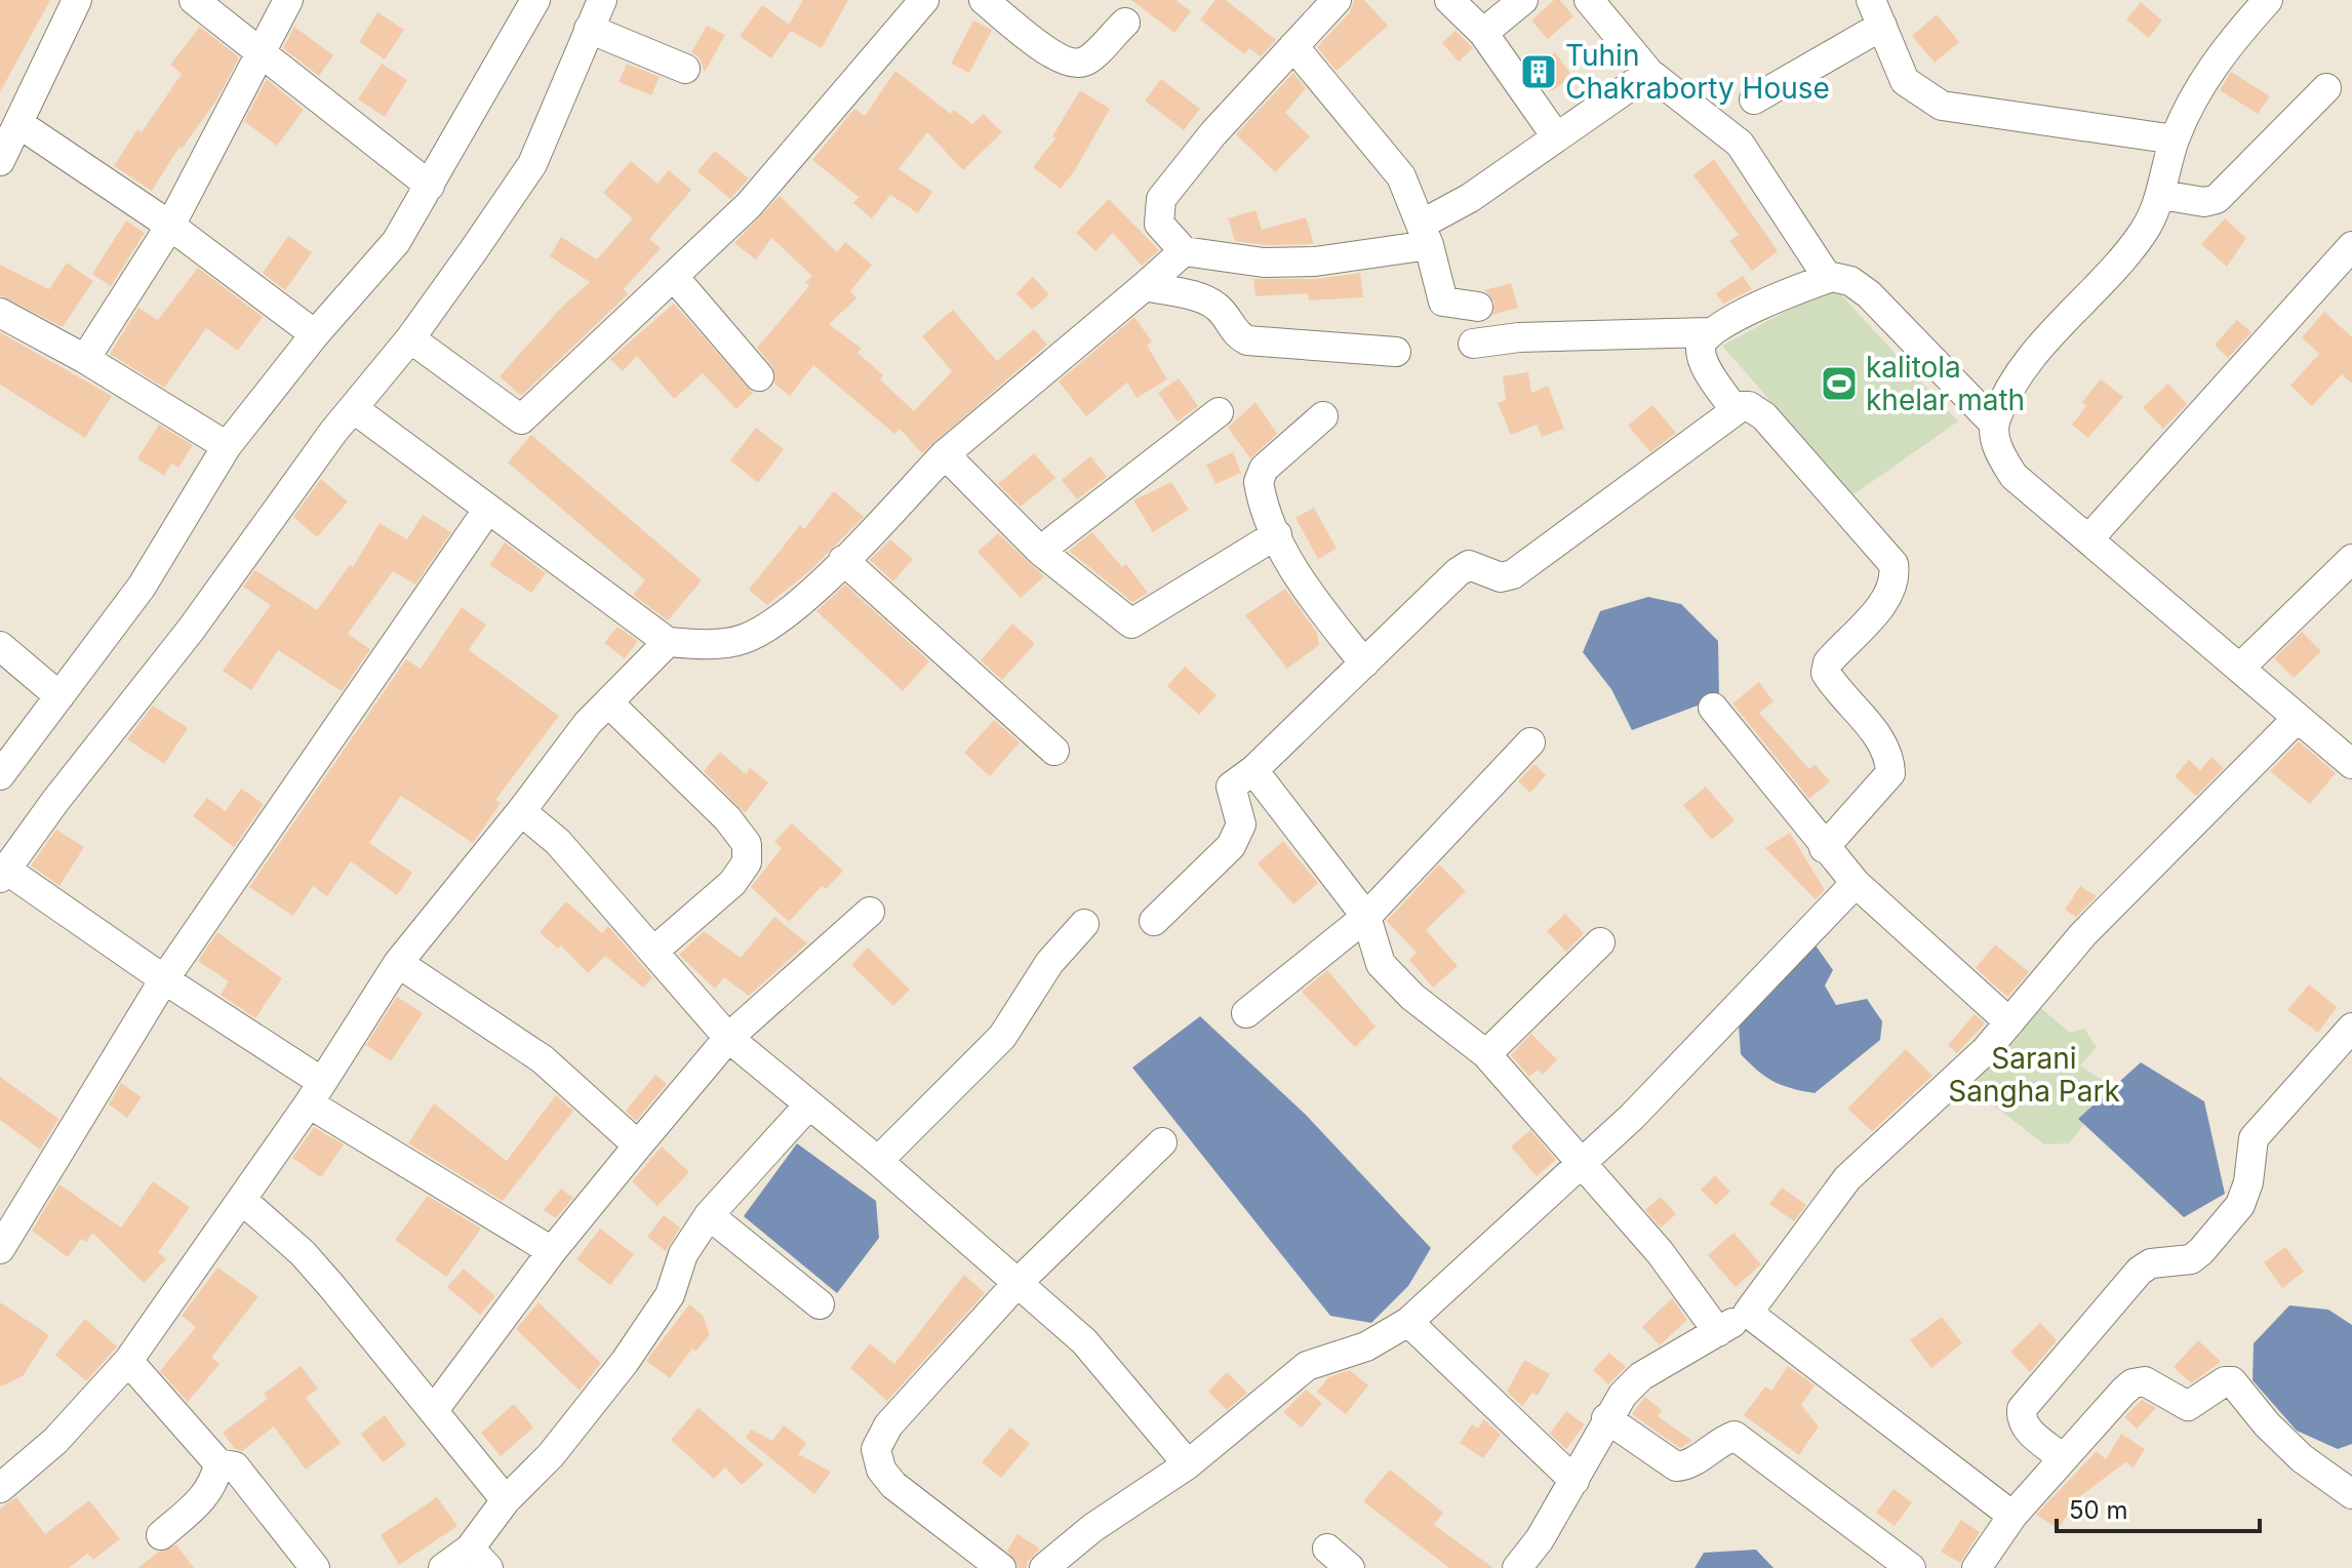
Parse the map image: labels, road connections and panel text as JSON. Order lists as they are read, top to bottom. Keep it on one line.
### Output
{"parks":["Sarani Sangha Park"],"places":{"building":["Tuhin Chakraborty House"],"sports":["kalitola khelar math"]},"scale_bar":"50 m"}
